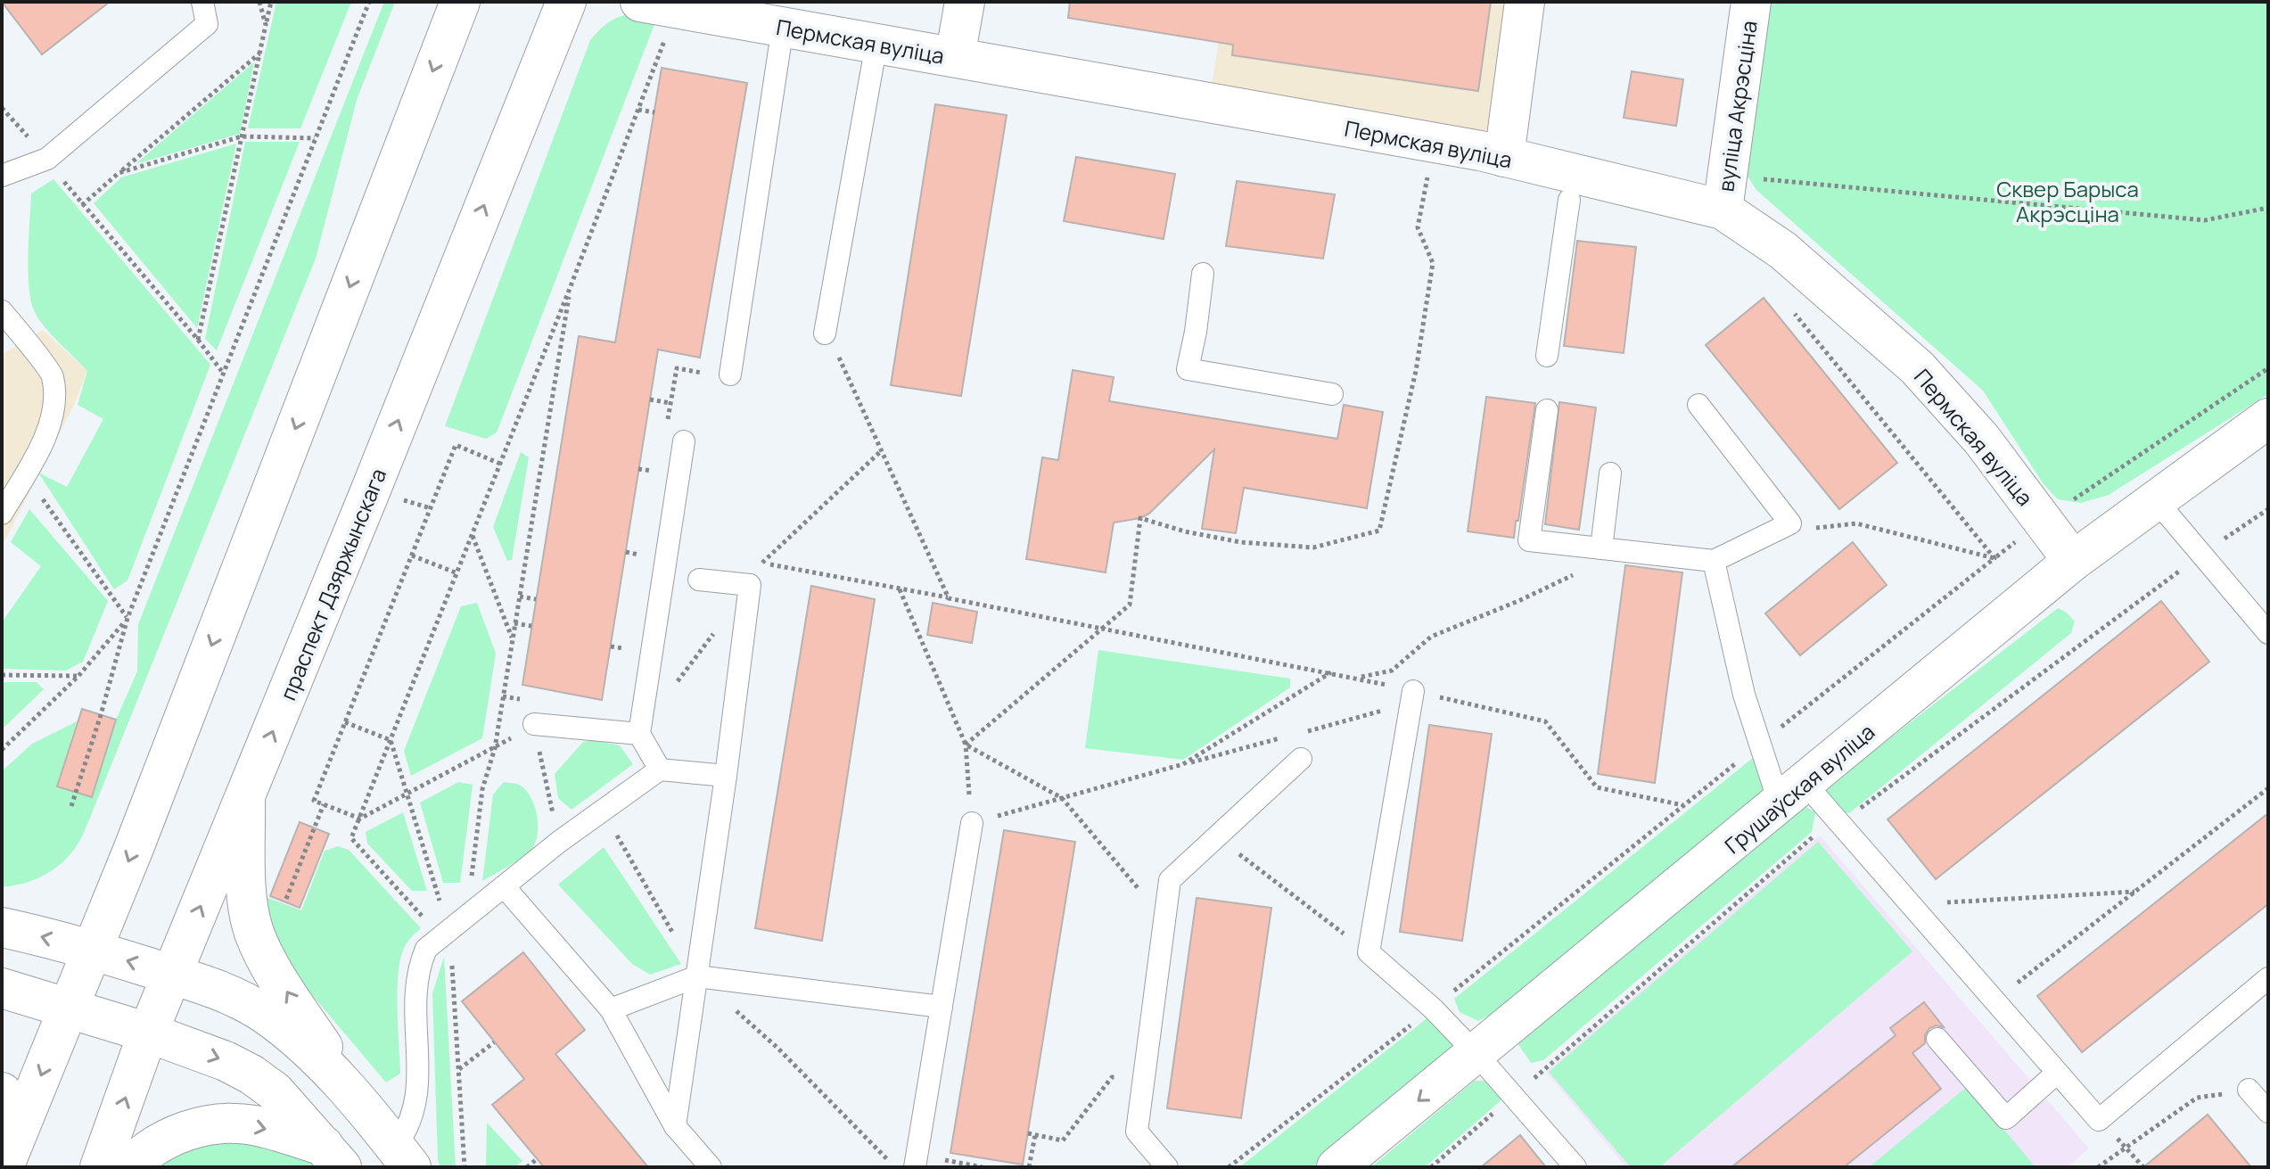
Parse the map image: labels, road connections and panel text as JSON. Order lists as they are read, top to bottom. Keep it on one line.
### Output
{"streets":{"main road":["Пермская вуліца","вуліца Акрэсціна","праспект Дзяржынскага","Грушаўская вуліца"]},"crossings":[["Пермская вуліца","вуліца Акрэсціна"],["Пермская вуліца","Грушаўская вуліца"]],"parks":["Сквер Барыса Акрэсціна"]}
